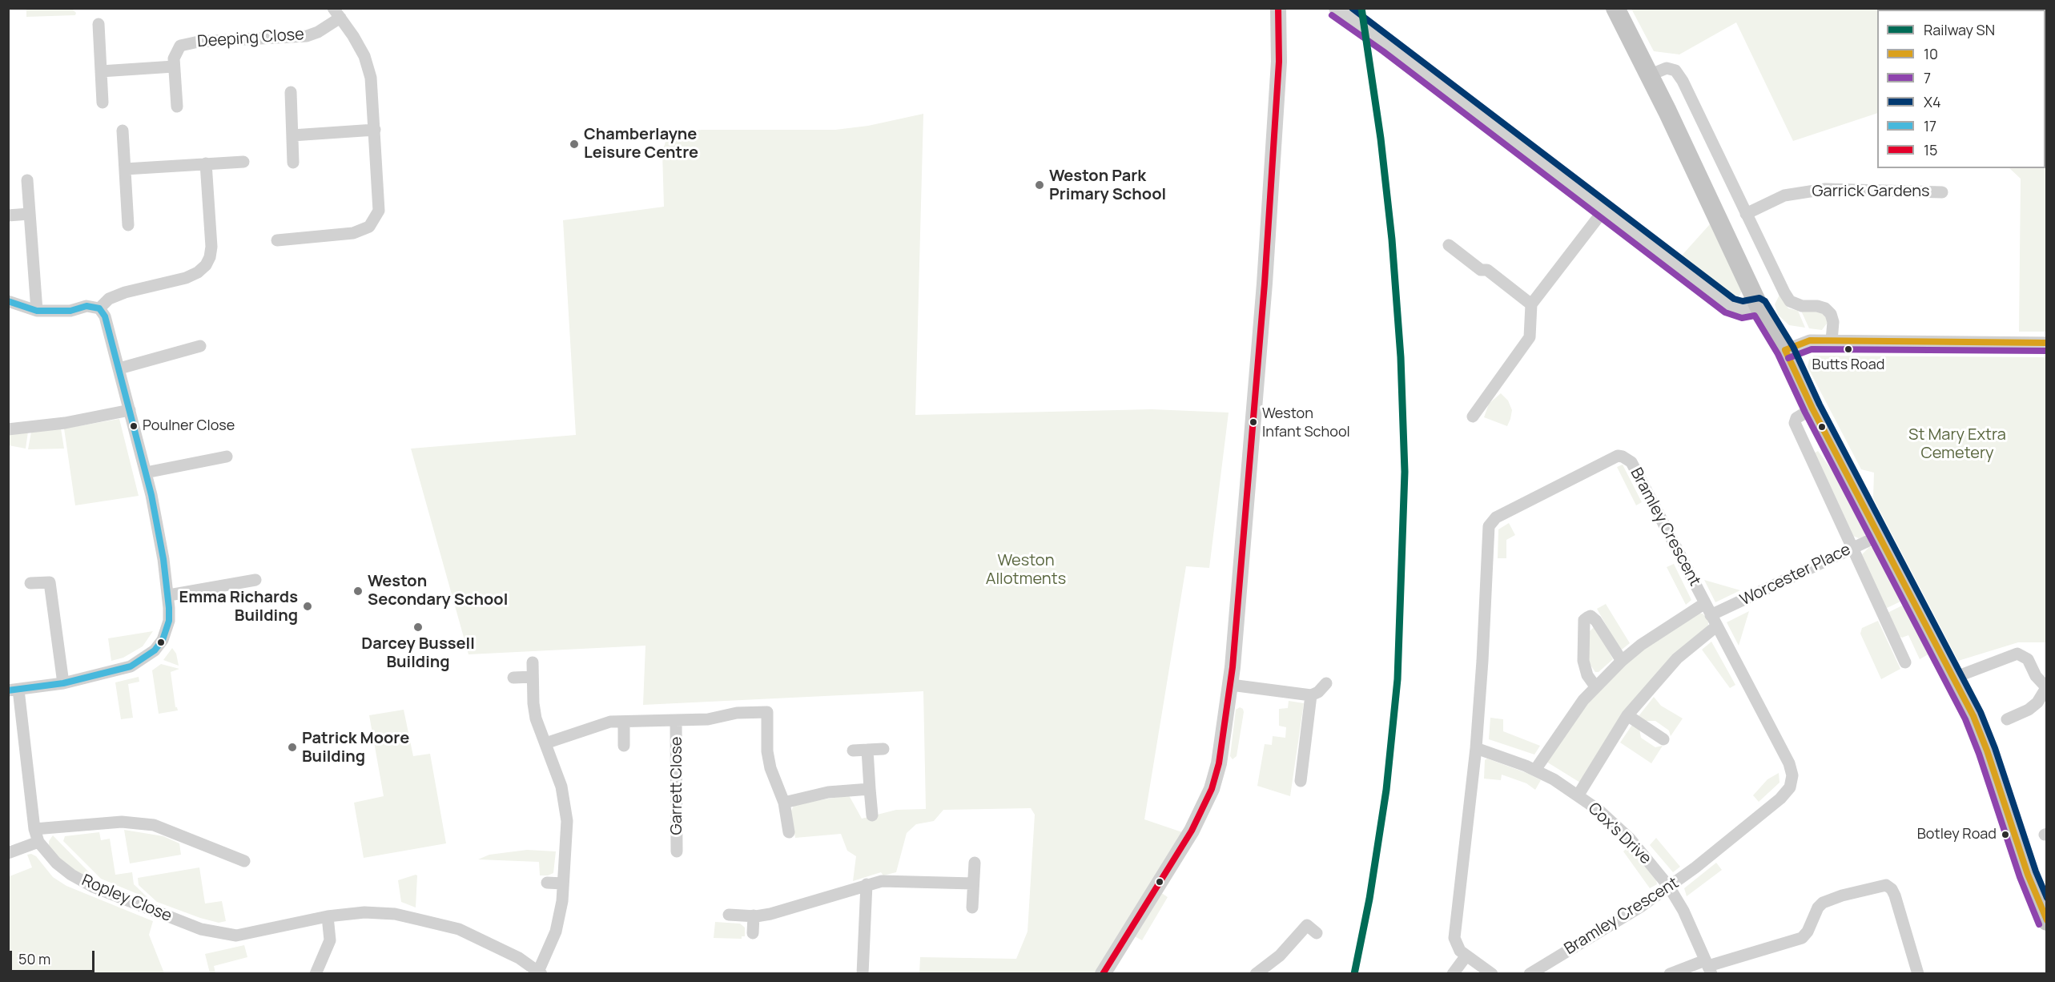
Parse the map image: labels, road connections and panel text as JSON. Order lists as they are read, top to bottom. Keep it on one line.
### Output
{"streets":{"street":["Deeping Close","Garrick Gardens","Bramley Crescent","Worcester Place","Garrett Close","Cox's Drive","Ropley Close"]},"crossings":[["Bramley Crescent","Worcester Place"],["Bramley Crescent","Cox's Drive"]],"parks":["St Mary Extra Cemetery","Weston Allotments"],"places":["Chamberlayne Leisure Centre","Weston Park Primary School","Butts Road","Weston Infant School","Poulner Close","Weston Secondary School","Emma Richards Building","Darcey Bussell Building","Patrick Moore Building","Botley Road"],"lines":["rail line SN","transit line X4","transit line 15","transit line 7","transit line 17","transit line 10"],"legend":["Railway SN","10","7","X4","17","15"],"scale_bar":"50 m"}
